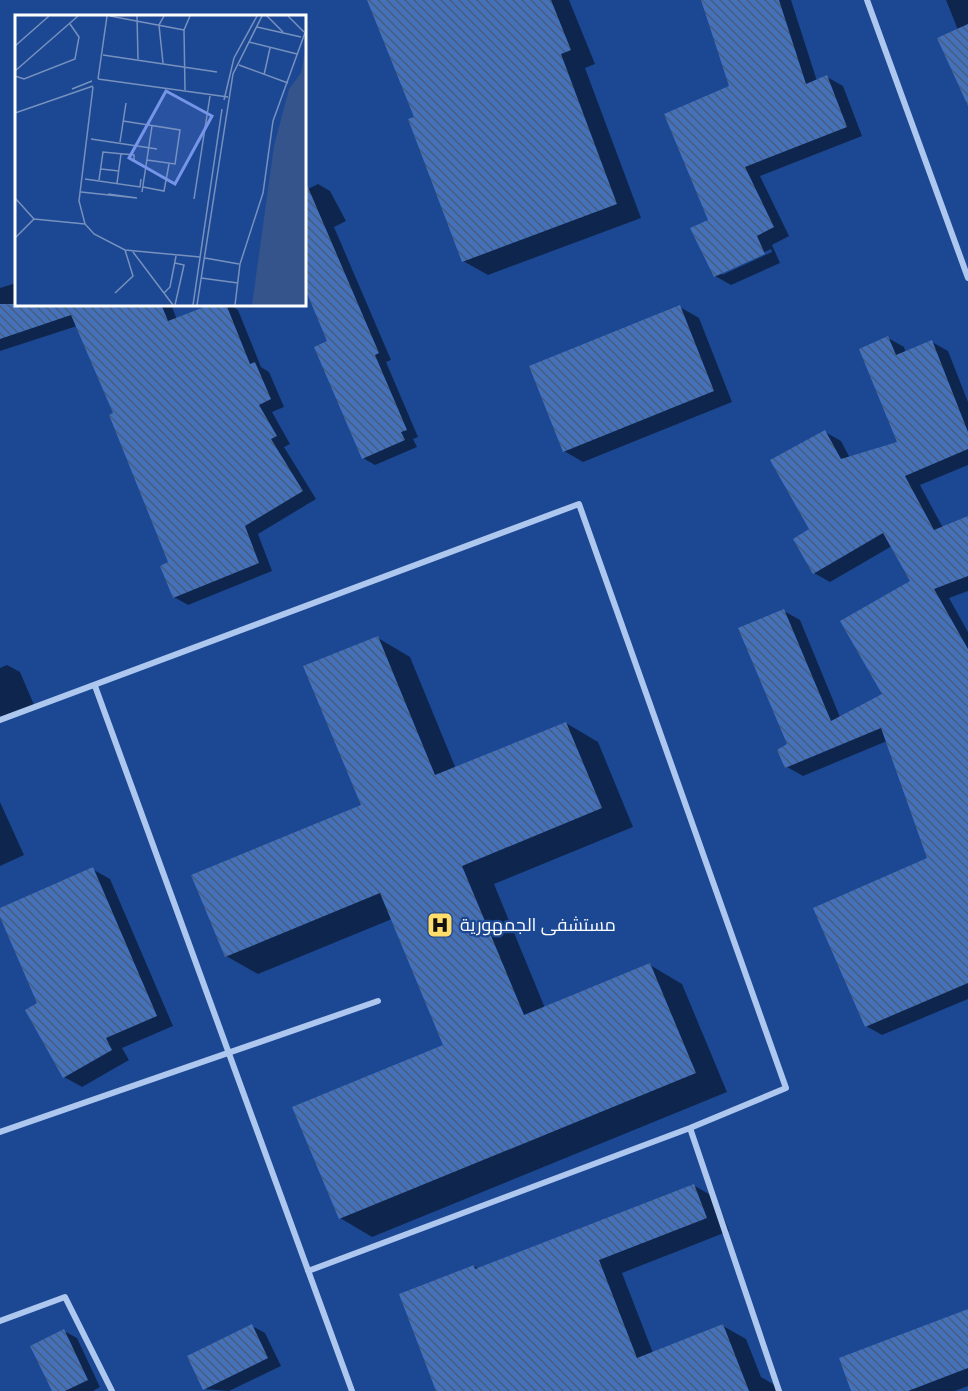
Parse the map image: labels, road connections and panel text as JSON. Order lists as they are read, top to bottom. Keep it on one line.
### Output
{"places":{"hospital":["مستشفى الجمهورية"]}}
